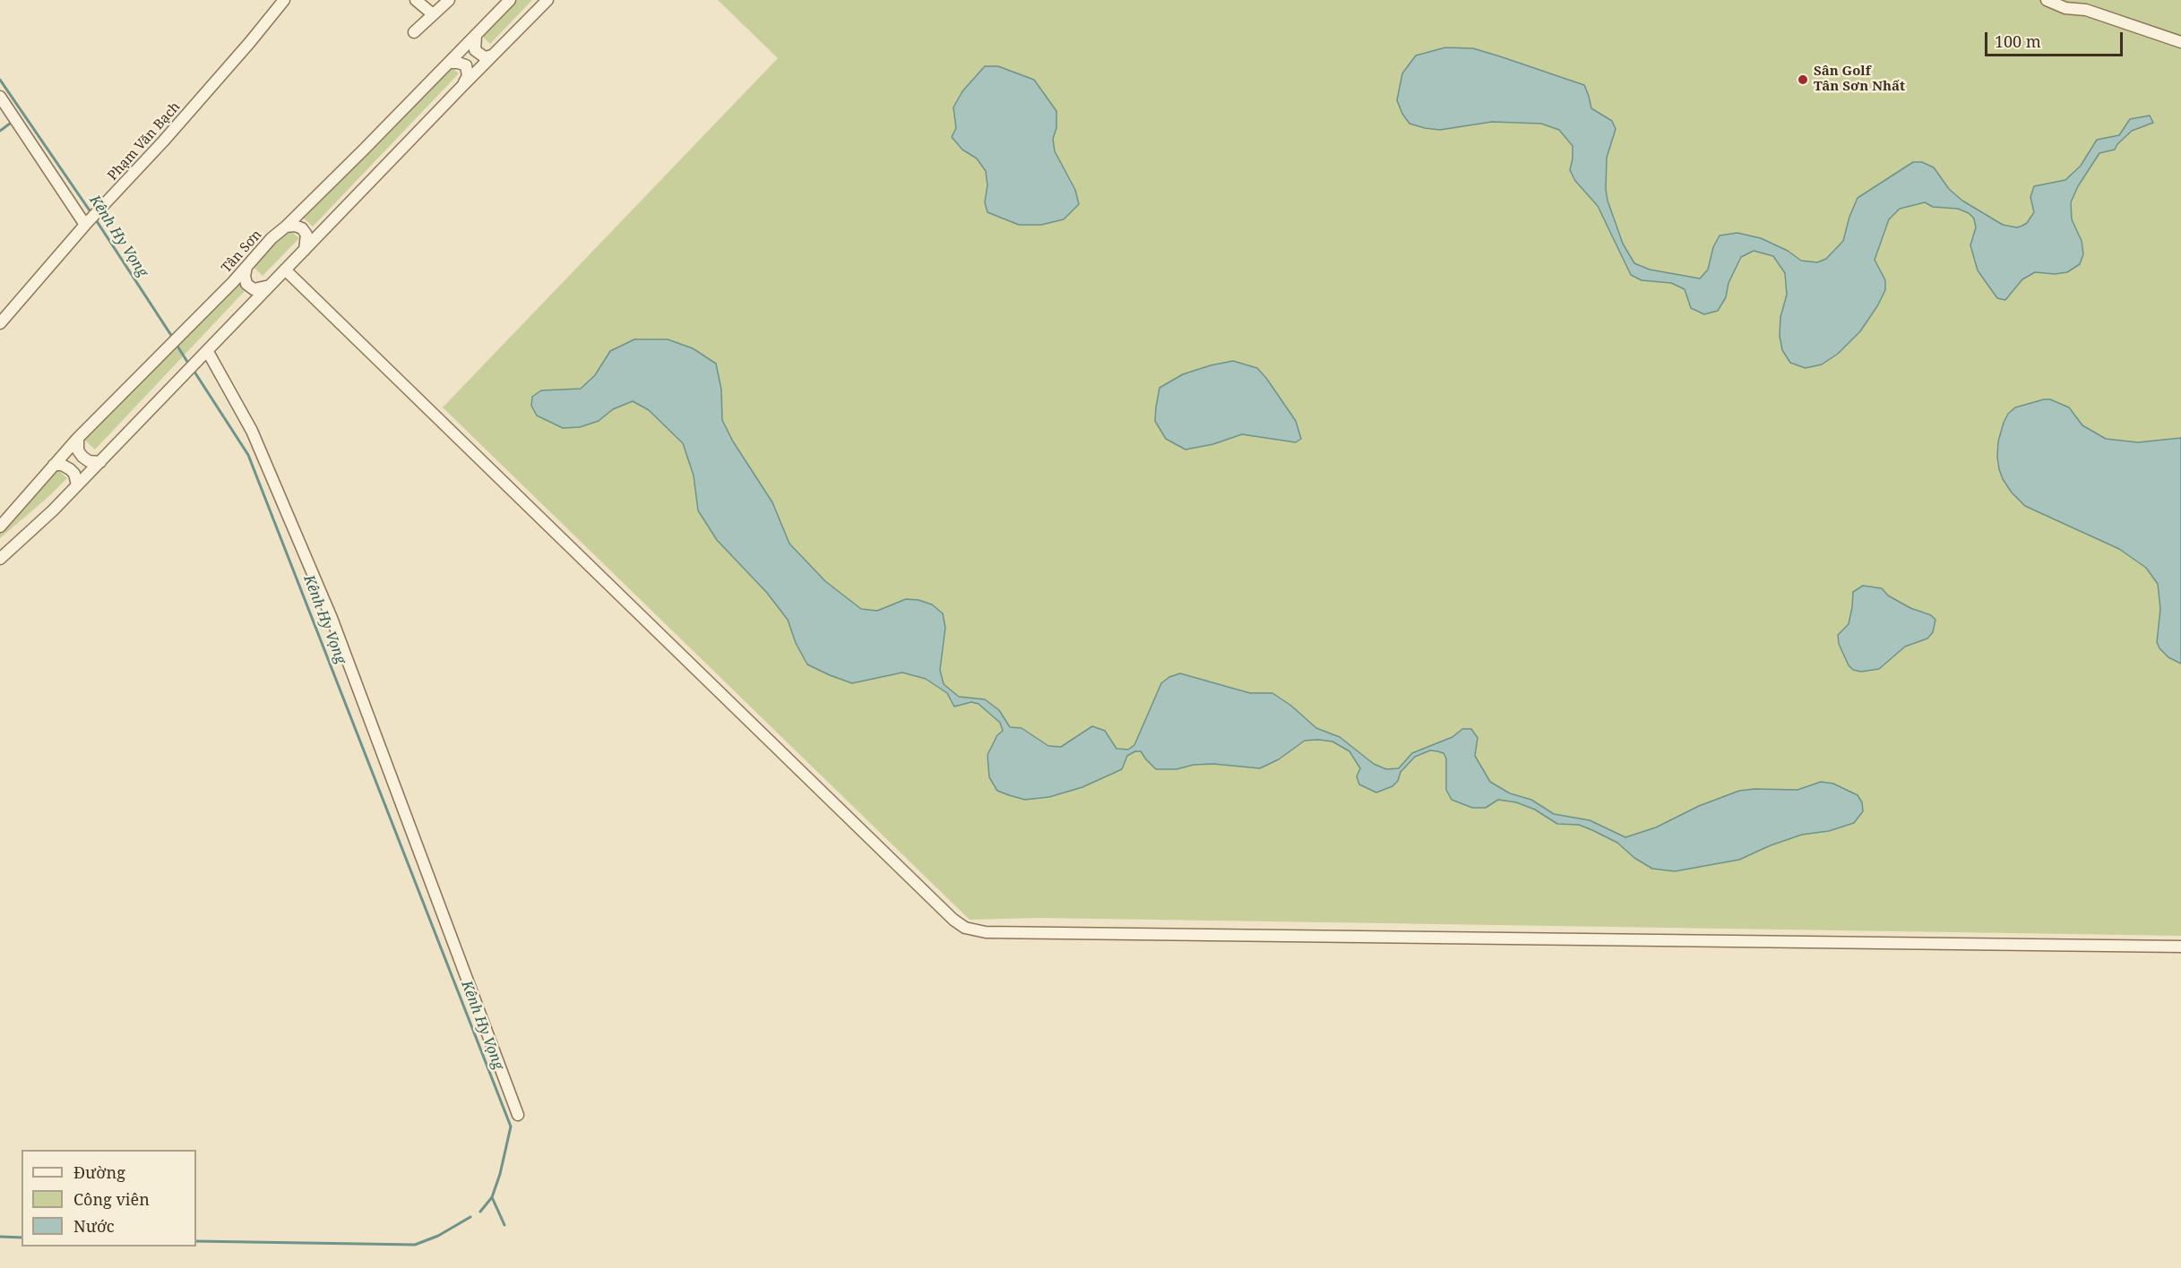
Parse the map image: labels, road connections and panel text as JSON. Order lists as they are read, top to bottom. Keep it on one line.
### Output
{"streets":{"street":["Phạm Văn Bạch","Tân Sơn"]},"water":["Kênh Hy Vọng"],"places":["Sân Golf Tân Sơn Nhất"],"legend":["Đường","Công viên","Nước"],"scale_bar":"100 m"}
